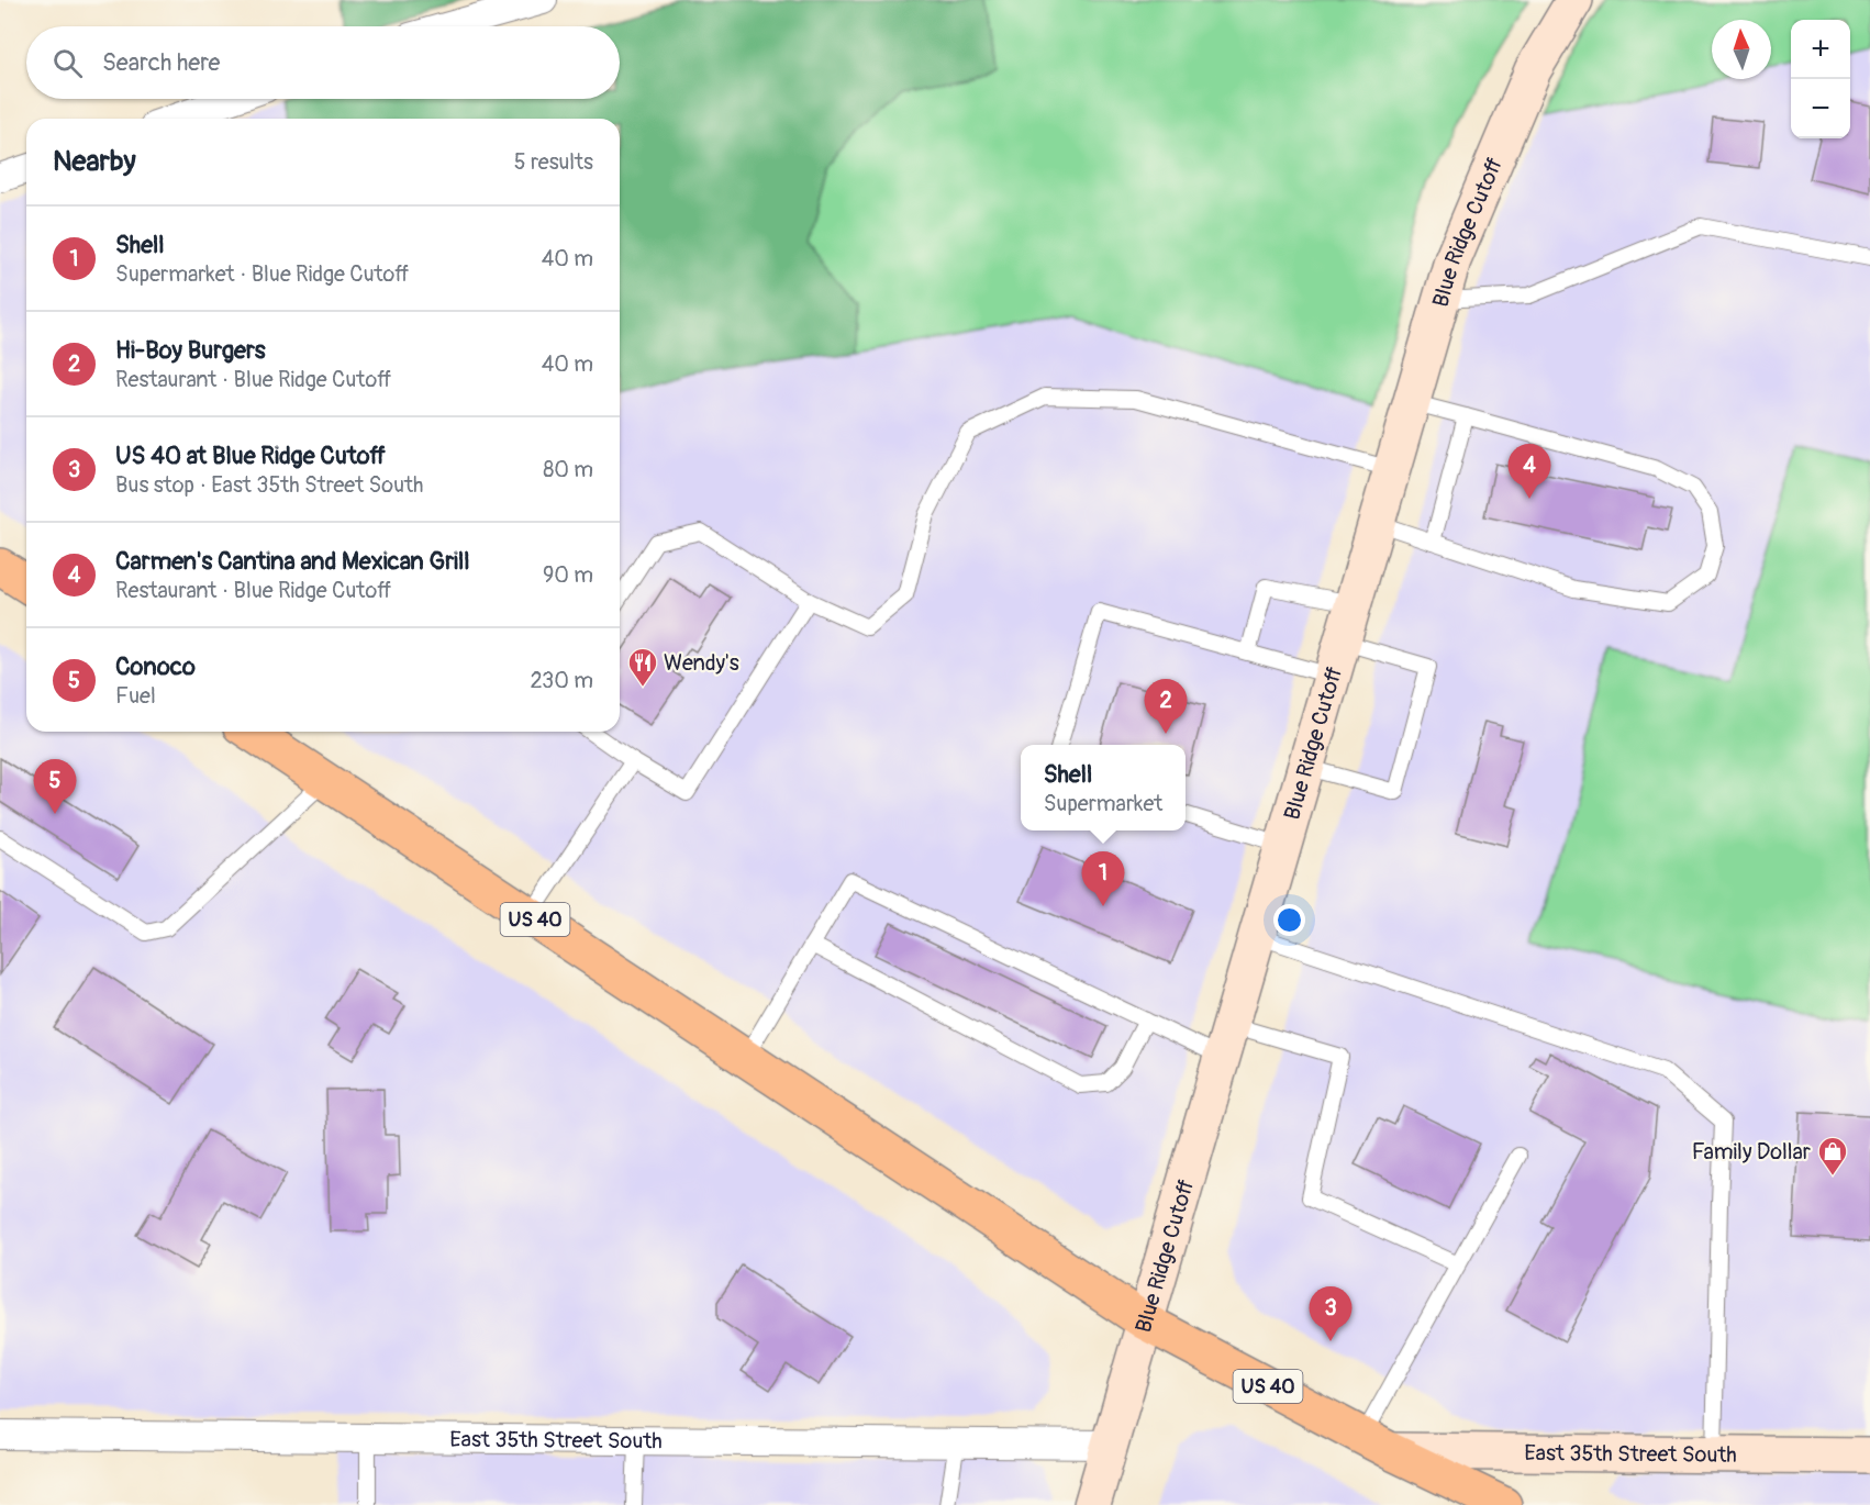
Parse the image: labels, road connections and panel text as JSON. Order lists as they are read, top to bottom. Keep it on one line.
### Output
{"streets":{"main road":["Blue Ridge Cutoff","US 40","East 35th Street South"]},"crossings":[["Blue Ridge Cutoff","US 40"],["Blue Ridge Cutoff","East 35th Street South"],["US 40","East 35th Street South"]],"places":{"restaurant":["Wendy's"],"shop":["Family Dollar"]},"north":"top","page":{"map_buttons":["+","−"],"search":"Search here","heading":["Nearby","5 results"],"list":[{"mark":"1","name":"Shell","note":"Supermarket · Blue Ridge Cutoff","value":"40 m"},{"mark":"2","name":"Hi-Boy Burgers","note":"Restaurant · Blue Ridge Cutoff","value":"40 m"},{"mark":"3","name":"US 40 at Blue Ridge Cutoff","note":"Bus stop · East 35th Street South","value":"80 m"},{"mark":"4","name":"Carmen's Cantina and Mexican Grill","note":"Restaurant · Blue Ridge Cutoff","value":"90 m"},{"mark":"5","name":"Conoco","note":"Fuel","value":"230 m"}],"pins":["4","2","5","1","3"],"popup":["Shell","Supermarket"]}}
